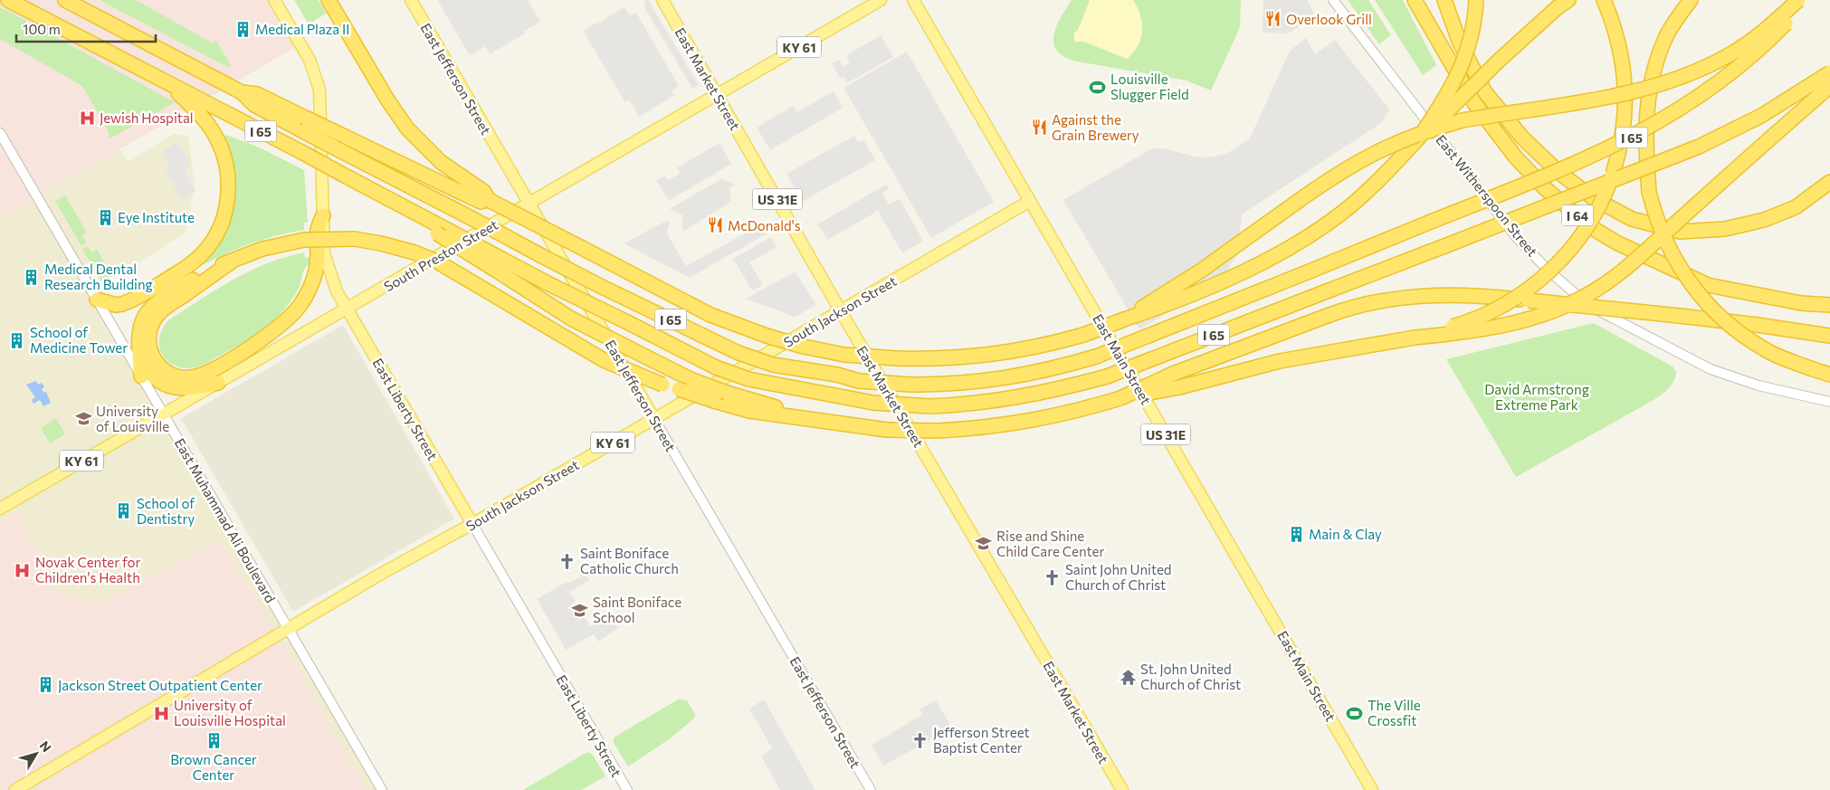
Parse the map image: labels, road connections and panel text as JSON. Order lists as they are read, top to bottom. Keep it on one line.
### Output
{"streets":{"highway":["I 65","I 64"],"main road":["KY 61","East Jefferson Street","East Market Street","US 31E","South Preston Street","South Jackson Street","East Main Street","East Liberty Street"],"street":["East Witherspoon Street","East Muhammad Ali Boulevard"]},"crossings":[["East Jefferson Street","South Preston Street"],["East Jefferson Street","South Jackson Street"],["East Market Street","South Preston Street"],["East Market Street","South Jackson Street"],["South Preston Street","East Liberty Street"],["South Preston Street","East Muhammad Ali Boulevard"],["South Jackson Street","East Main Street"],["South Jackson Street","East Liberty Street"],["South Jackson Street","East Muhammad Ali Boulevard"]],"parks":["David Armstrong Extreme Park"],"places":{"restaurant":["Overlook Grill","Against the Grain Brewery","McDonald's"],"building":["Medical Plaza II","Eye Institute","Medical Dental Research Building","School of Medicine Tower","School of Dentistry","Main & Clay","Jackson Street Outpatient Center","Brown Cancer Center"],"sports":["Louisville Slugger Field","The Ville Crossfit"],"hospital":["Jewish Hospital","Novak Center for Children's Health","University of Louisville Hospital"],"school or university":["University of Louisville","Rise and Shine Child Care Center","Saint Boniface School"],"church":["Saint Boniface Catholic Church","Saint John United Church of Christ","Jefferson Street Baptist Center"],"temple":["St. John United Church of Christ"]},"scale_bar":"100 m","north":"top right"}
